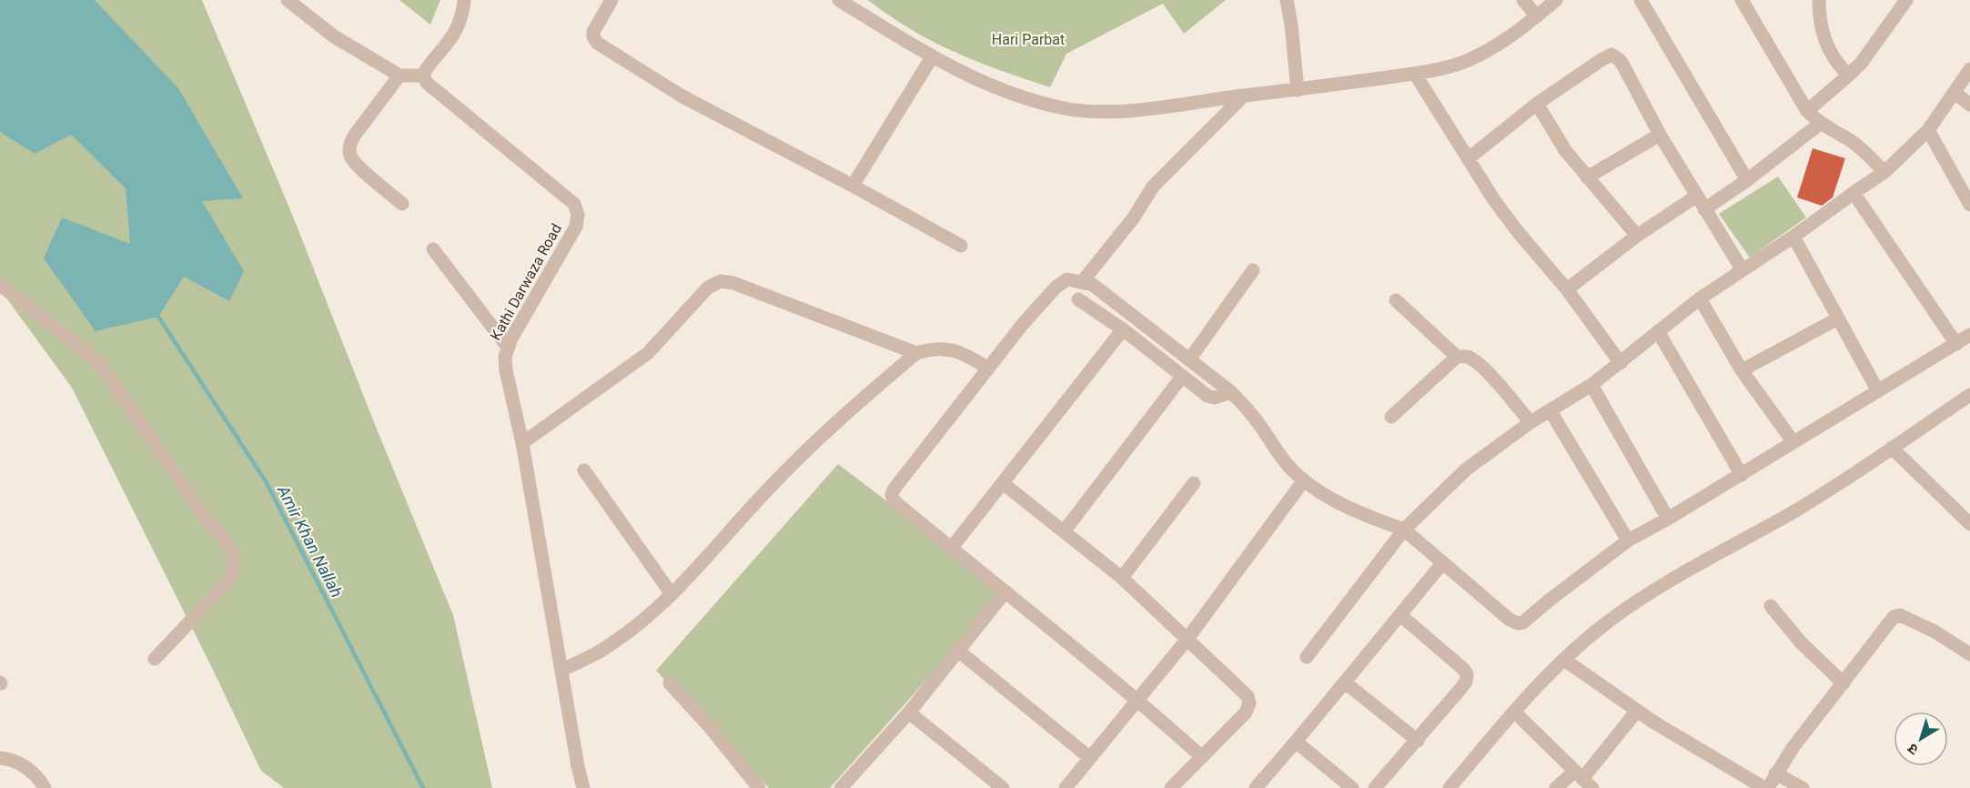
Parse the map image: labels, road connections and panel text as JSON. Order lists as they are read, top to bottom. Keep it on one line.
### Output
{"streets":{"street":["Kathi Darwaza Road"]},"water":["Amir Khan Nallah"],"parks":["Hari Parbat"],"north":"bottom left"}
